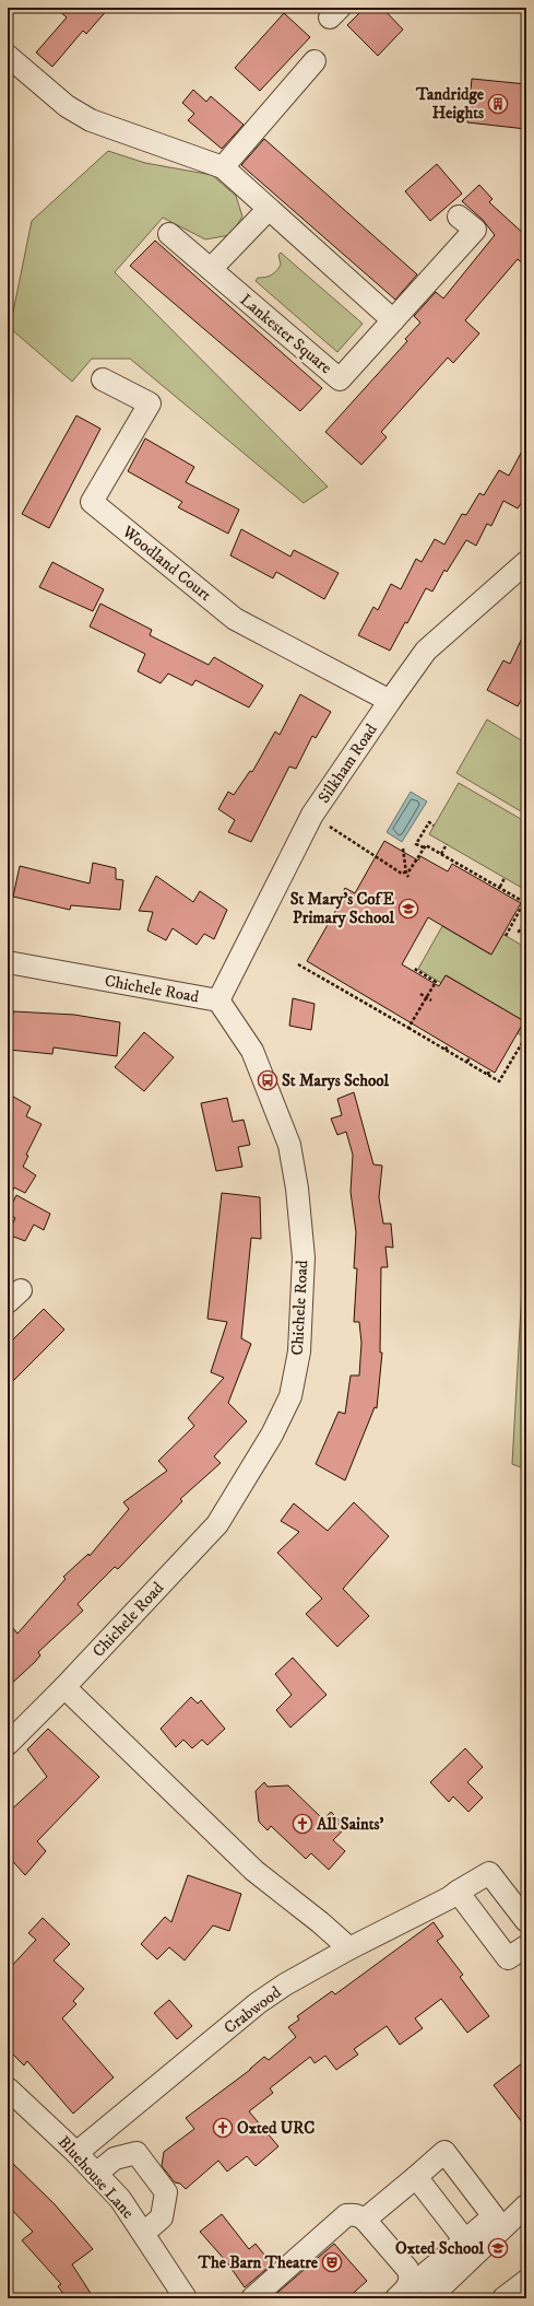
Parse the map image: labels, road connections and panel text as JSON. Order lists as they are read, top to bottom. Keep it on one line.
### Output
{"streets":{"street":["Lankester Square","Woodland Court","Silkham Road","Chichele Road","Crabwood","Bluehouse Lane"]},"crossings":[["Woodland Court","Silkham Road"],["Silkham Road","Chichele Road"],["Crabwood","Bluehouse Lane"]],"places":{"building":["Tandridge Heights"],"school or university":["St Mary's CofE Primary School","Oxted School"],"bus stop":["St Marys School"],"church":["All Saints'","Oxted URC"],"theatre":["The Barn Theatre"]}}
